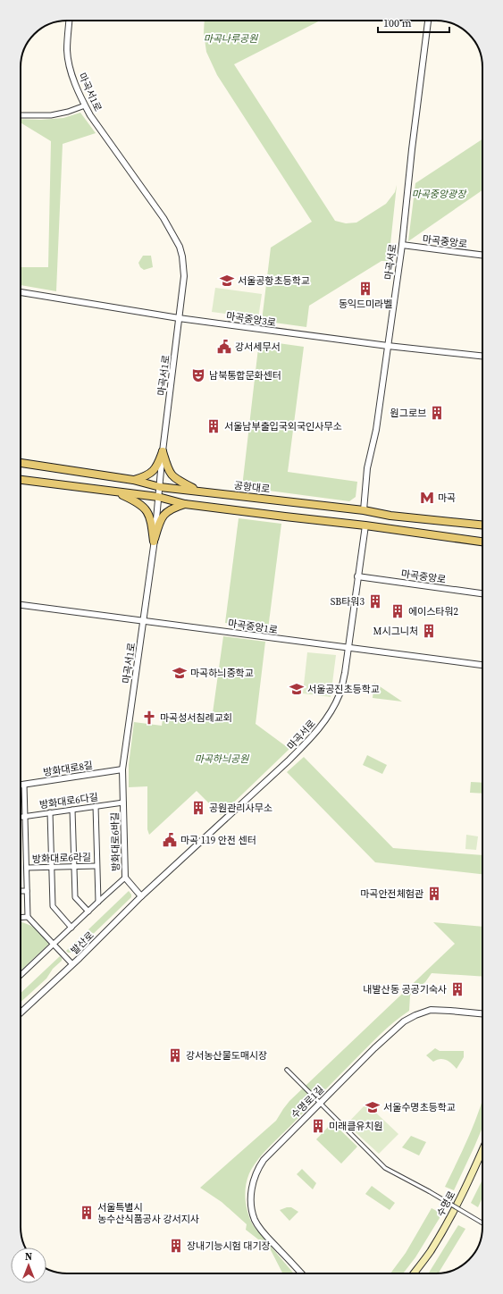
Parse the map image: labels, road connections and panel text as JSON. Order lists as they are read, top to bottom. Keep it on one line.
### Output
{"streets":{"main road":["공항대로","수명로"],"street":["마곡서1로","마곡중앙로","마곡서로","마곡중앙3로","마곡중앙1로","방화대로8길","방화대로6다길","방화대로6바길","방화대로6라길","발산로","수명로1길"]},"crossings":[["마곡서1로","마곡중앙3로"],["마곡서1로","공항대로"],["마곡서1로","마곡중앙1로"],["마곡서1로","방화대로8길"],["마곡서1로","방화대로6바길"],["마곡중앙로","마곡서로"],["마곡서로","마곡중앙3로"],["마곡서로","공항대로"],["마곡서로","마곡중앙1로"],["마곡서로","발산로"],["방화대로8길","방화대로6바길"],["방화대로8길","방화대로6라길"],["방화대로6다길","방화대로6바길"],["방화대로6다길","방화대로6라길"],["방화대로6바길","방화대로6라길"]],"parks":["마곡나루공원","마곡중앙광장","마곡하늬공원"],"places":{"school or university":["서울공항초등학교","마곡하늬중학교","서울공진초등학교","서울수명초등학교"],"building":["동익드미라벨","원그로브","서울남부출입국외국인사무소","SB타워3","에이스타워2","M시그니처","공원관리사무소","마곡안전체험관","내발산동 공공기숙사","강서농산물도매시장","미래클유치원","서울특별시 농수산식품공사 강서지사","장내기능시험 대기장"],"public building":["강서세무서","마곡 119 안전 센터"],"theatre":["남북통합문화센터"],"metro station":["마곡"],"church":["마곡성서침례교회"]},"scale_bar":"100 m","north":"top"}
